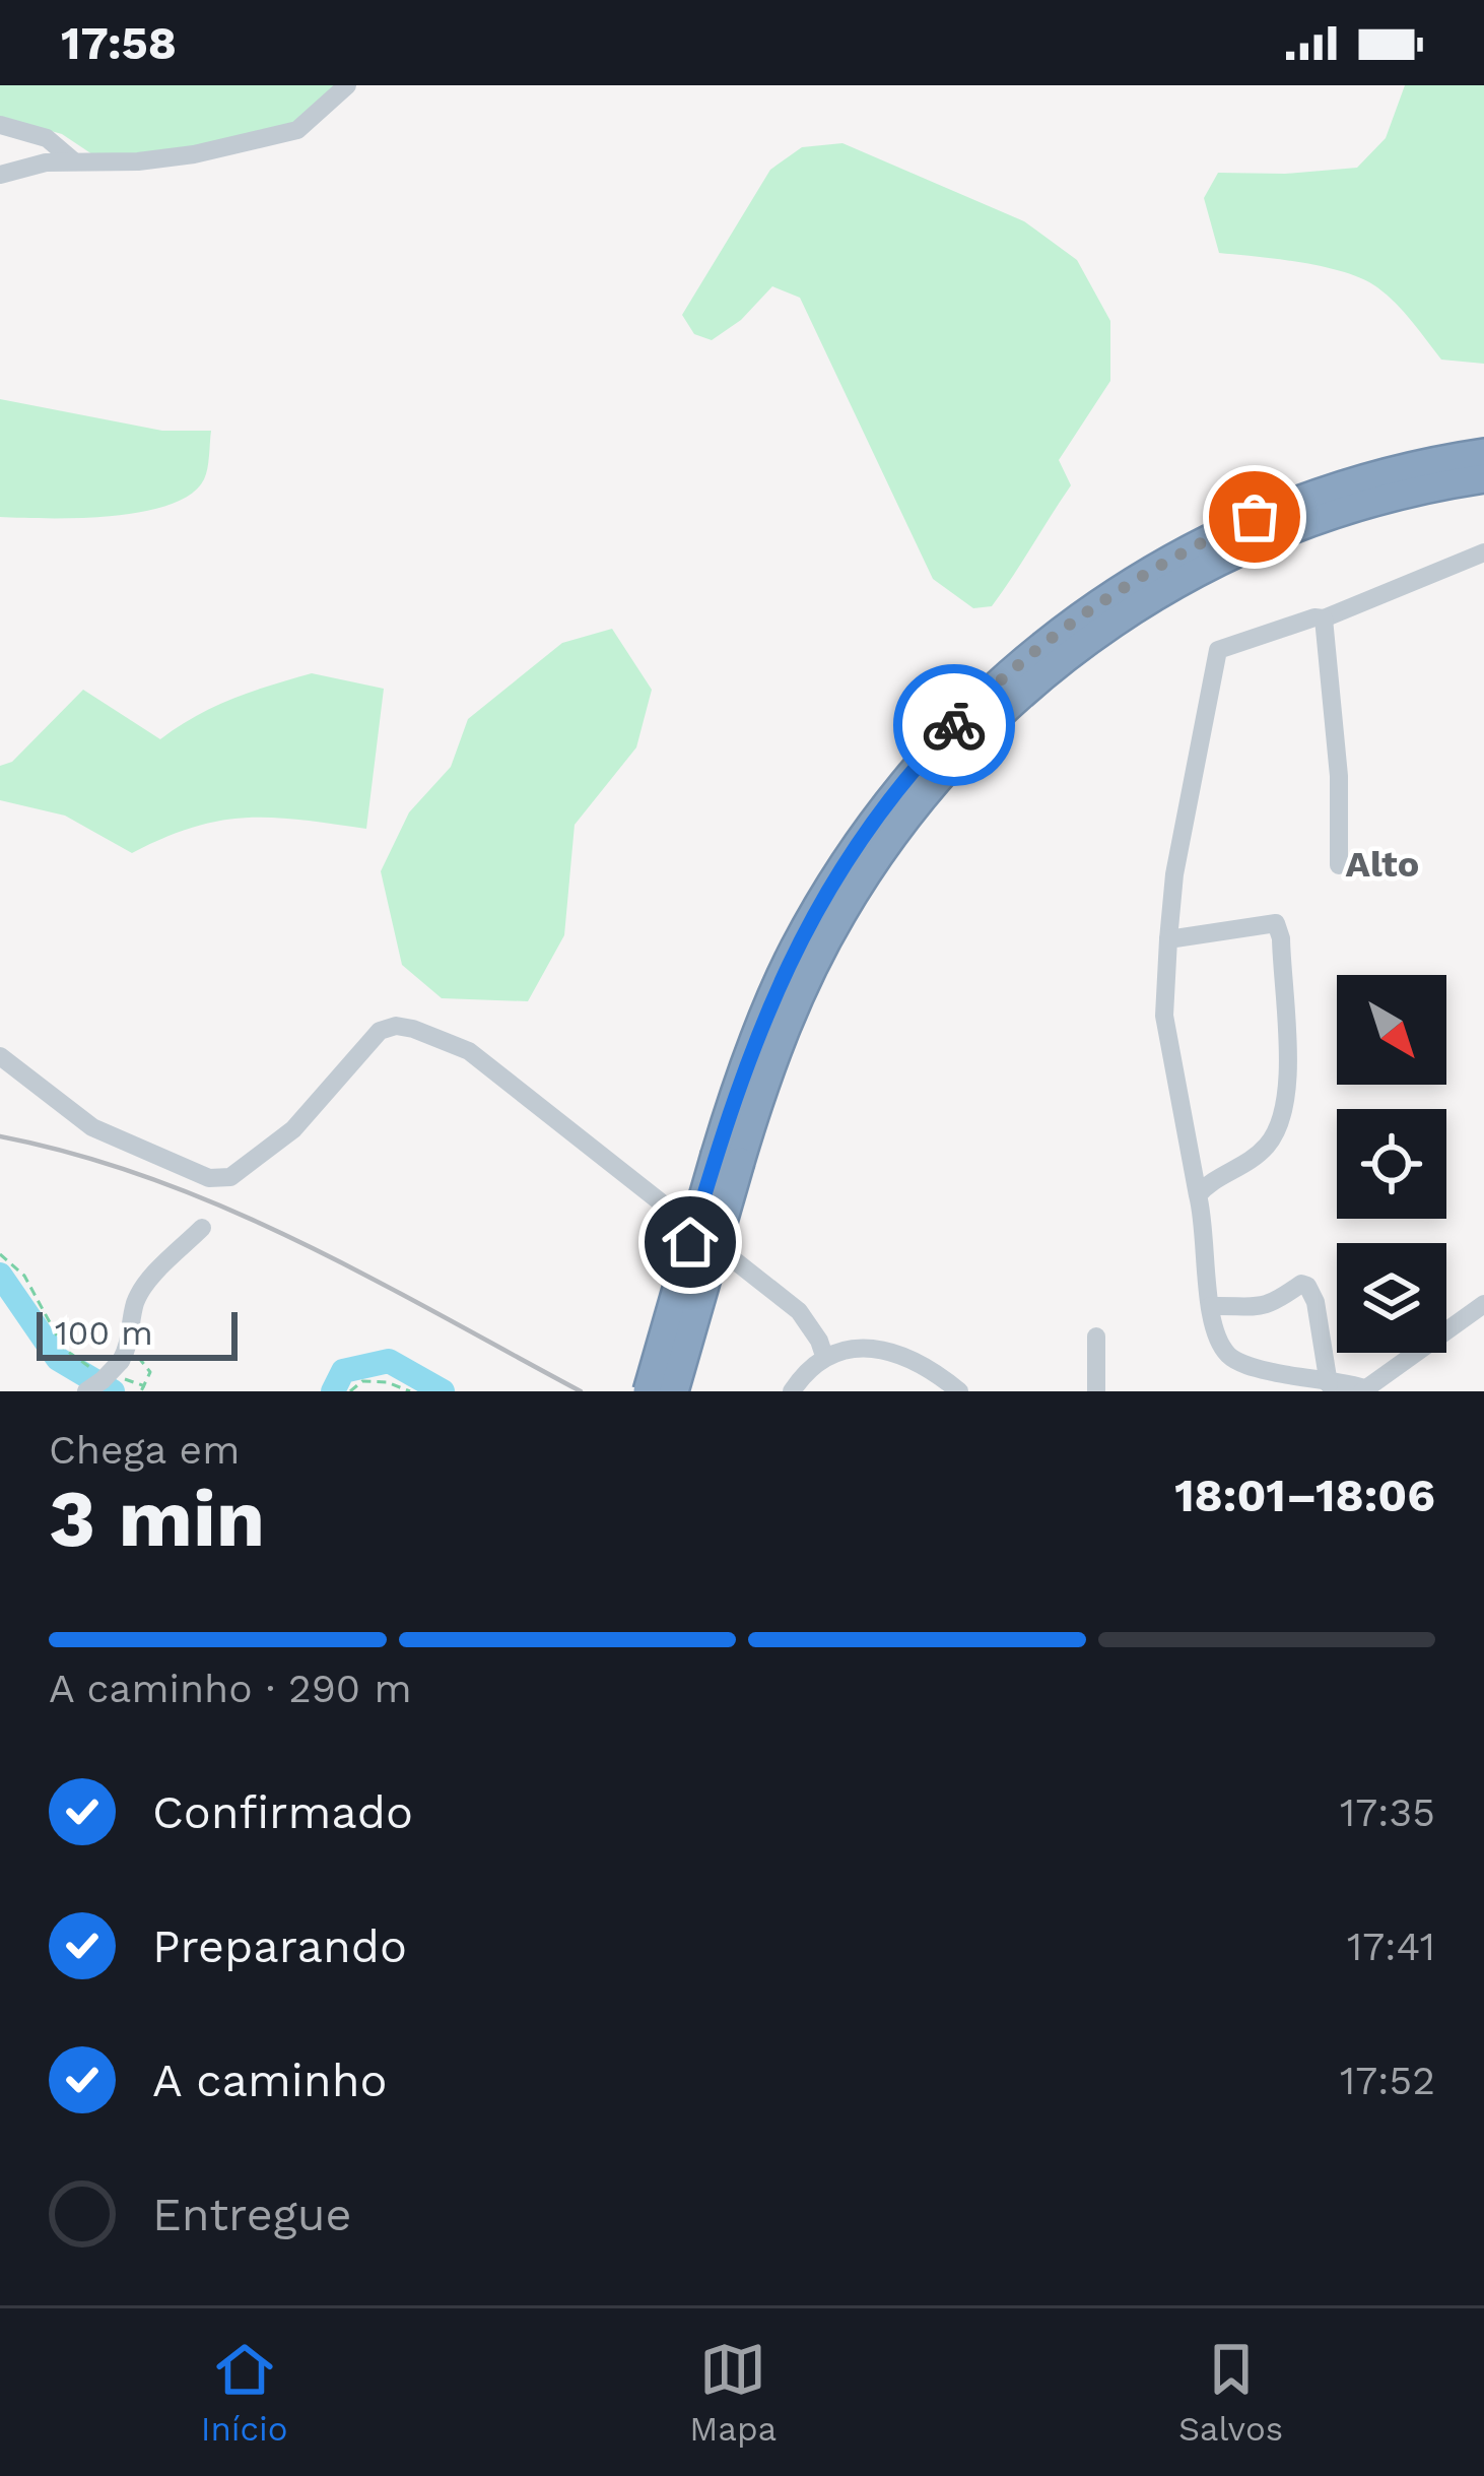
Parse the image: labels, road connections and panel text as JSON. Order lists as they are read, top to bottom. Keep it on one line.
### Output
{"districts":["Alto"],"scale_bar":"100 m","north":"bottom right","page":{"status":"17:58","scale":"100 m","heading":["3 min","Chega em","18:01–18:06"],"bar":"A caminho · 290 m","list":[["Confirmado","17:35"],["Preparando","17:41"],["A caminho","17:52"],"Entregue"],"tabs":["Início","Mapa","Salvos"]}}
